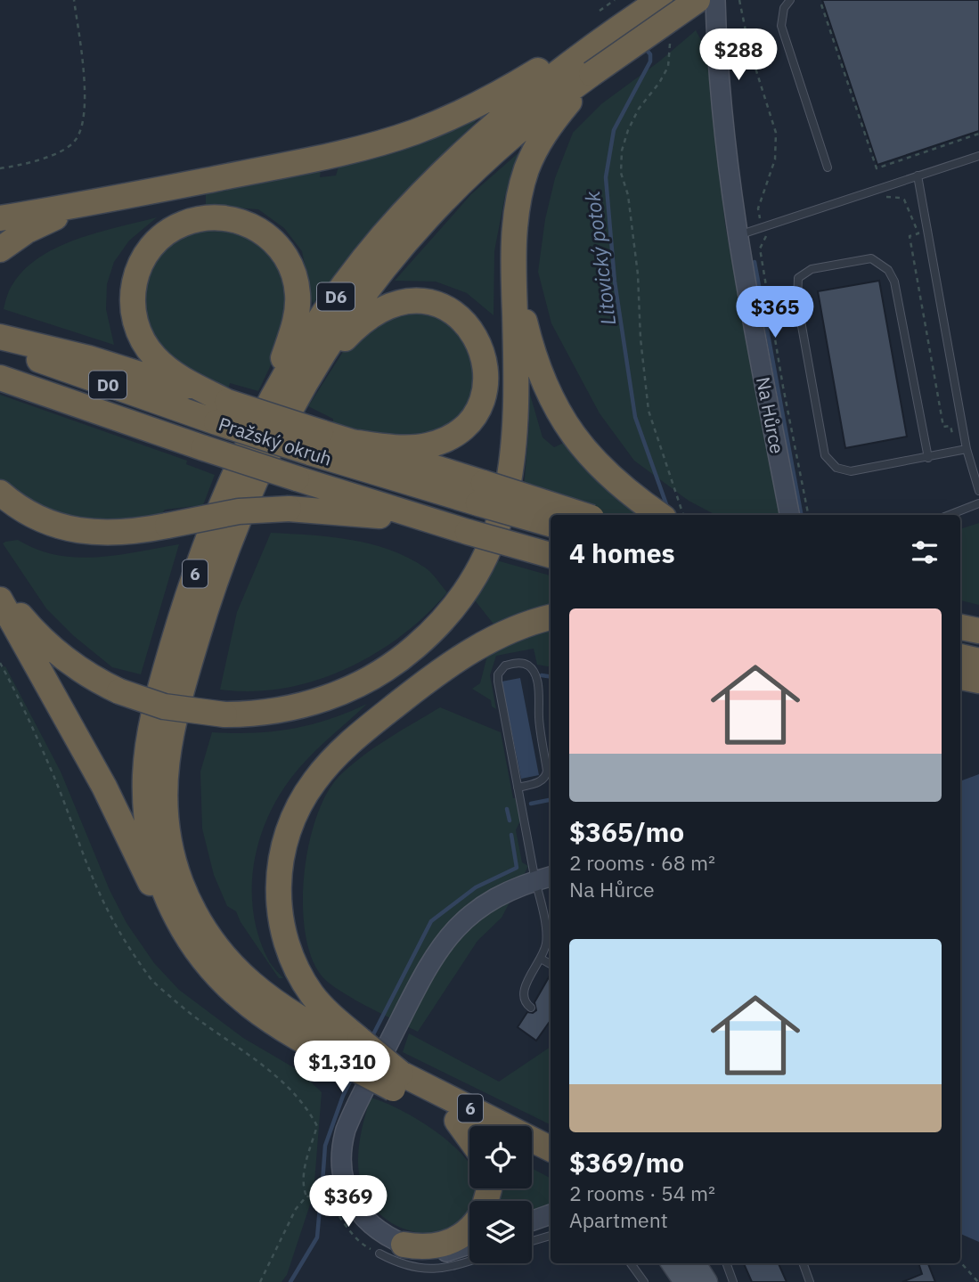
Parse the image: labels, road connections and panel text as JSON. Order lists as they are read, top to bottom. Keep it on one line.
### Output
{"streets":{"highway":["D6","D0","Pražský okruh","6"],"main road":["Na Hůrce"]},"crossings":[["D6","6"]],"water":["Litovický potok"],"page":{"price":["$288","$365","$1,310","$369"],"heading":"4 homes","list":[{"name":"$365/mo","note":"2 rooms · 68 m² · Na Hůrce"},{"name":"$369/mo","note":"2 rooms · 54 m² · Apartment"}]}}
